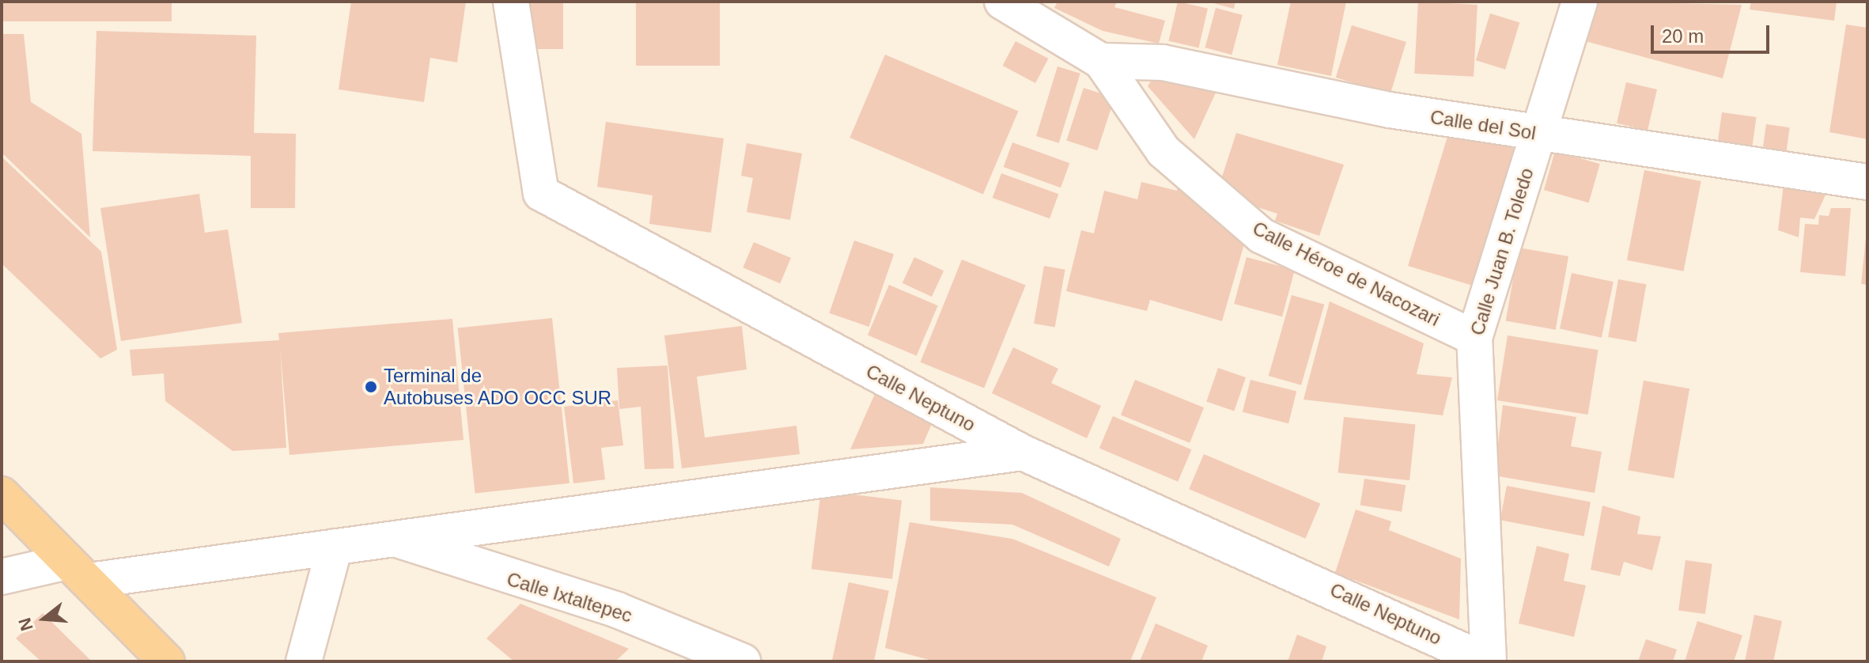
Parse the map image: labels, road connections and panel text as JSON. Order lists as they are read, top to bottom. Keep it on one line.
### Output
{"streets":{"street":["Calle del Sol","Calle Juan B. Toledo","Calle Héroe de Nacozari","Calle Neptuno","Calle Ixtaltepec"]},"crossings":[["Calle del Sol","Calle Juan B. Toledo"],["Calle del Sol","Calle Héroe de Nacozari"],["Calle Juan B. Toledo","Calle Héroe de Nacozari"],["Calle Juan B. Toledo","Calle Neptuno"]],"places":["Terminal de Autobuses ADO OCC SUR"],"scale_bar":"20 m","north":"left"}
